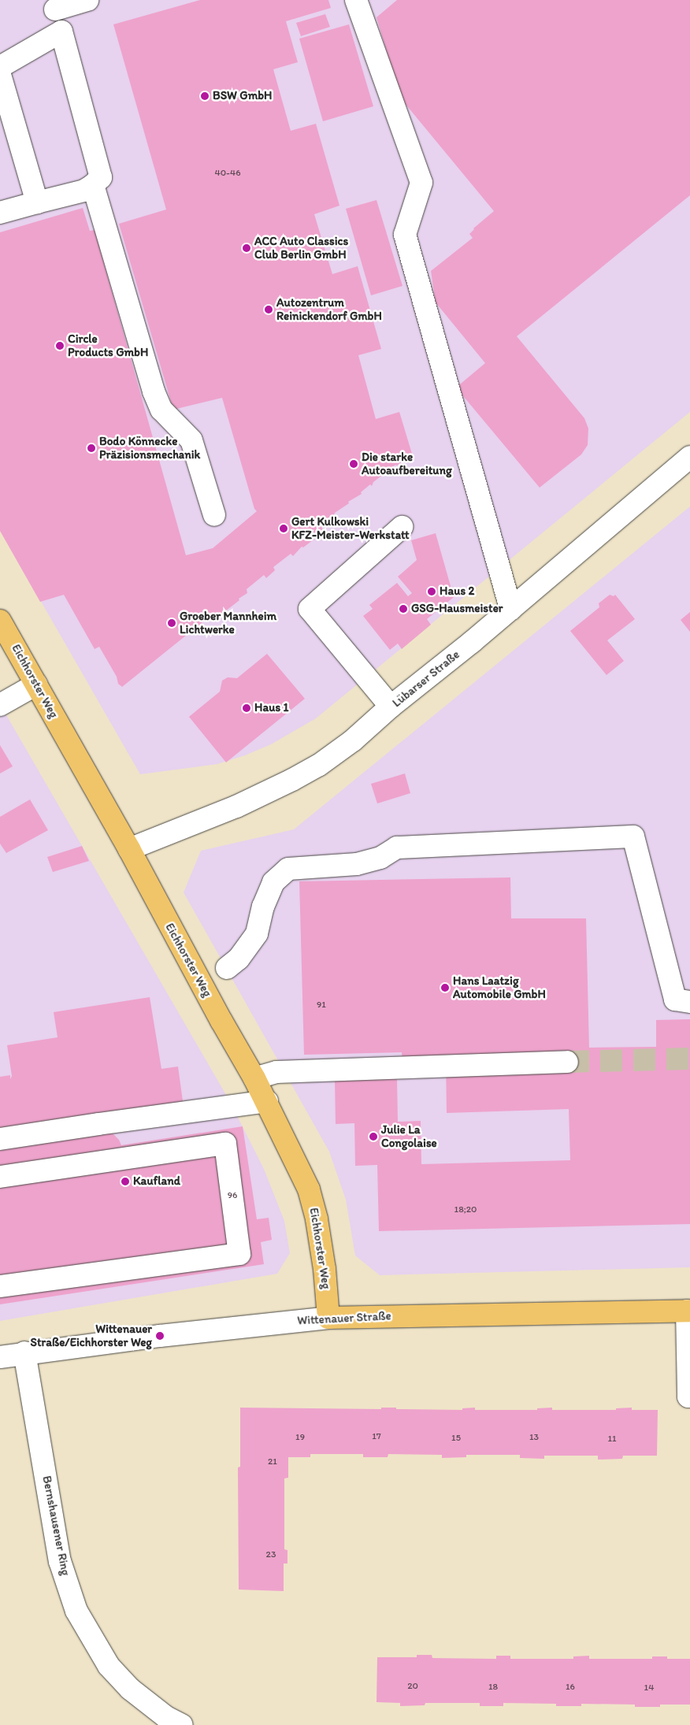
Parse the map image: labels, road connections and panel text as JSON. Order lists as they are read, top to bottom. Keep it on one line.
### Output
{"streets":{"main road":["Eichhorster Weg","Wittenauer Straße"],"street":["Lübarser Straße","Bernshausener Ring"]},"crossings":[["Lübarser Straße","Eichhorster Weg"],["Eichhorster Weg","Wittenauer Straße"],["Wittenauer Straße","Bernshausener Ring"]],"places":["BSW GmbH","ACC Auto Classics Club Berlin GmbH","Autozentrum Reinickendorf GmbH","Circle Products GmbH","Bodo Könnecke Präzisionsmechanik","Die starke Autoaufbereitung","Gert Kulkowski KFZ-Meister-Werkstatt","Haus 2","GSG-Hausmeister","Groeber Mannheim Lichtwerke","Haus 1","Hans Laatzig Automobile GmbH","Julie La Congolaise","Kaufland","Wittenauer Straße/Eichhorster Weg"],"house_numbers":["40-46","91","96","18;20","17","19","13","15","11","21","23","20","18","16","14"]}
